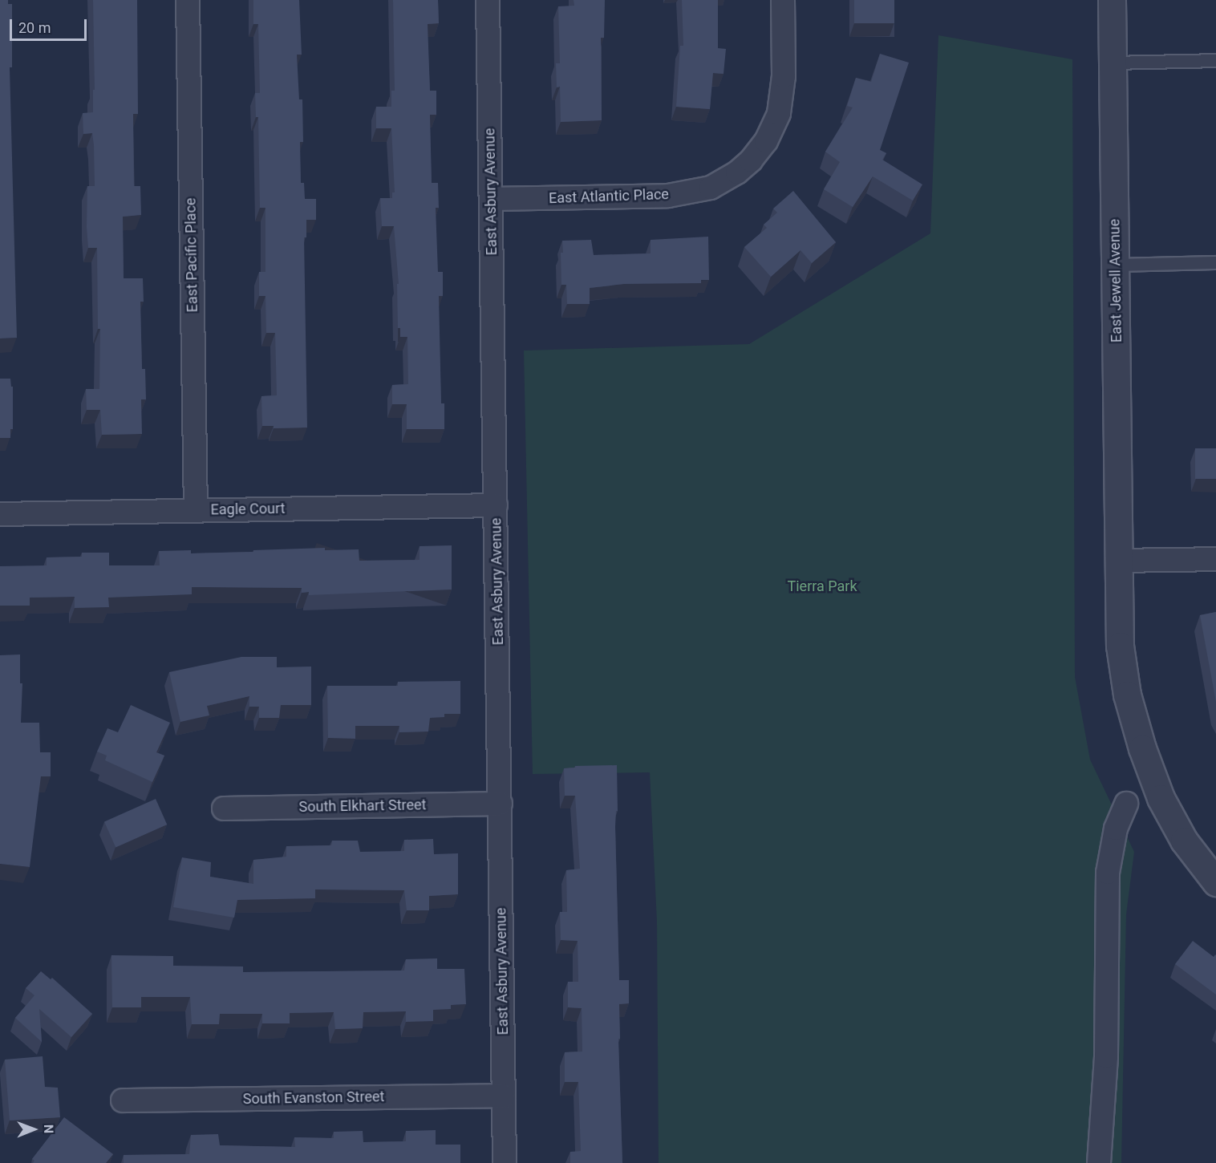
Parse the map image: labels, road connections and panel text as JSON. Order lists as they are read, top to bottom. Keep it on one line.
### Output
{"streets":{"street":["East Asbury Avenue","East Atlantic Place","East Pacific Place","East Jewell Avenue","Eagle Court","South Elkhart Street","South Evanston Street"]},"crossings":[["East Asbury Avenue","East Atlantic Place"],["East Asbury Avenue","Eagle Court"],["East Asbury Avenue","South Elkhart Street"],["East Asbury Avenue","South Evanston Street"],["East Pacific Place","Eagle Court"]],"parks":["Tierra Park"],"scale_bar":"20 m","north":"right"}
